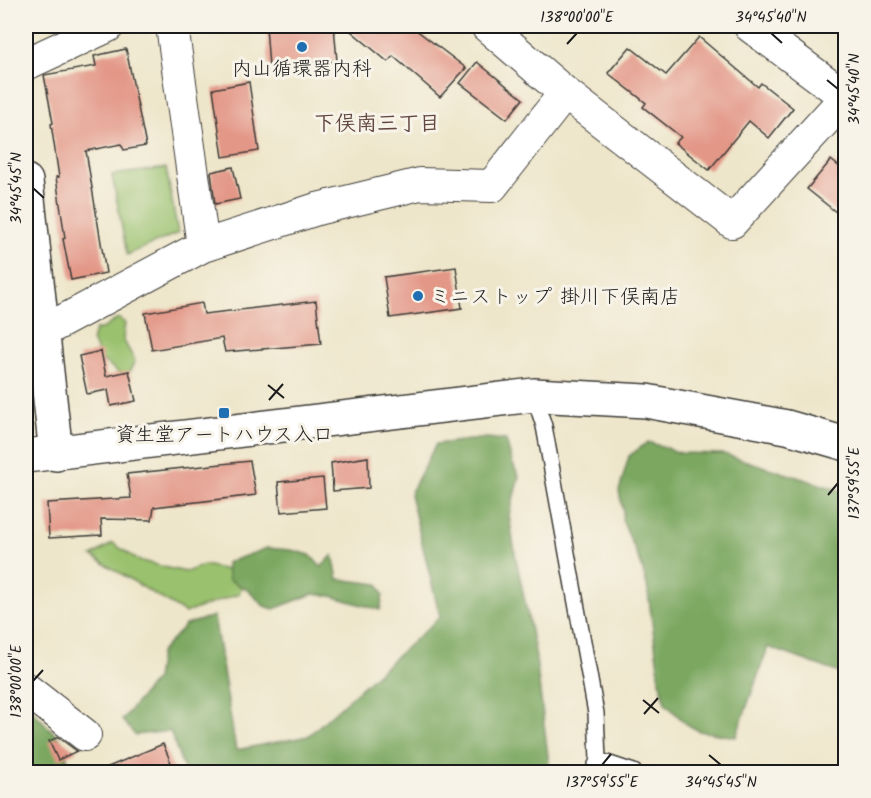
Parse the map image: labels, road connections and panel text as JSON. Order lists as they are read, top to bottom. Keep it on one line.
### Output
{"districts":["下俣南三丁目"],"places":{"other":["内山循環器内科","ミニストップ 掛川下俣南店"],"transit":["資生堂アートハウス入口"]},"coordinates":["138°00'00\"E","34°45'40\"N","34°45'45\"N","137°59'55\"E"]}
